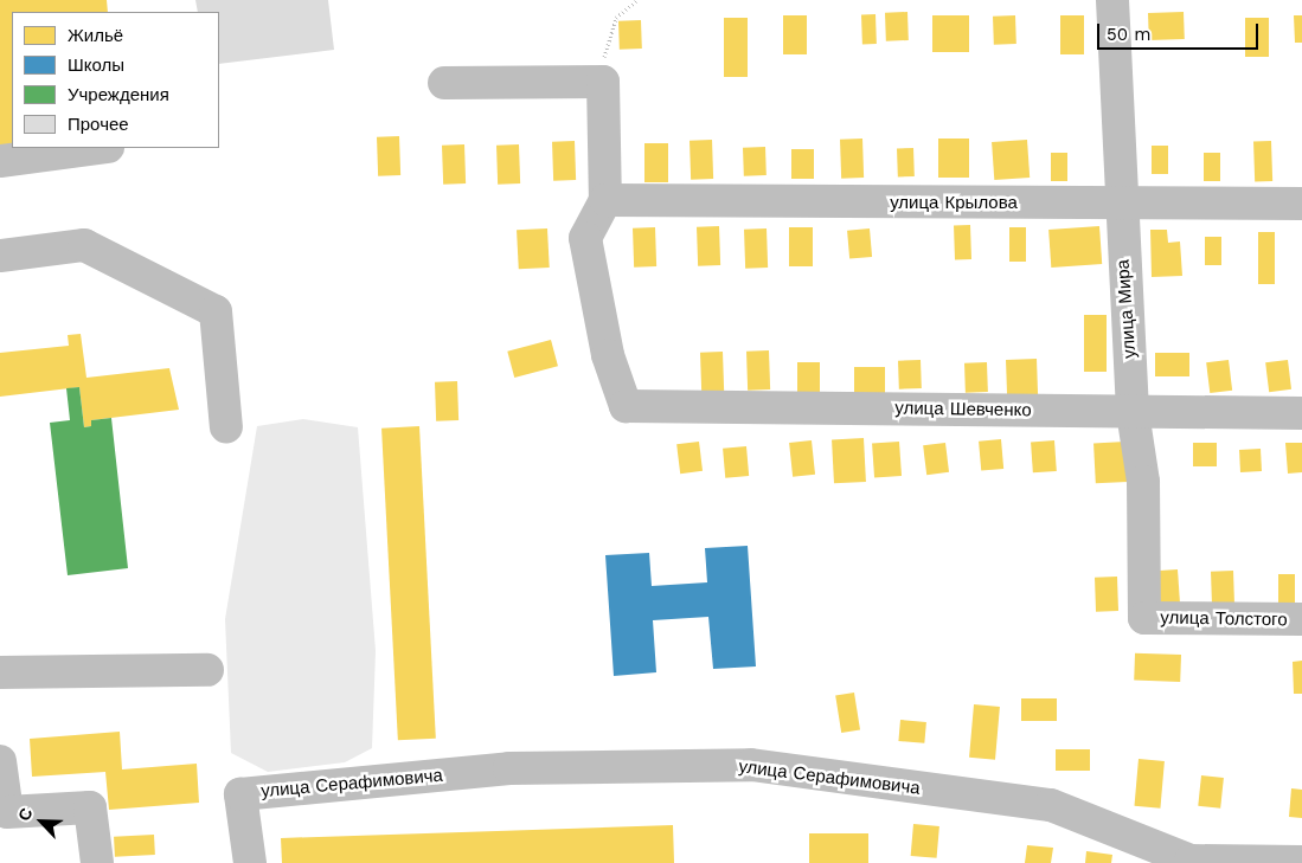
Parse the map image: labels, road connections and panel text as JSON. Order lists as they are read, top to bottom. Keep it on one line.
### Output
{"streets":{"street":["улица Крылова","улица Мира","улица Шевченко","улица Толстого","улица Серафимовича"]},"crossings":[["улица Крылова","улица Мира"],["улица Крылова","улица Шевченко"],["улица Мира","улица Шевченко"],["улица Мира","улица Толстого"]],"legend":["Жильё","Школы","Учреждения","Прочее"],"scale_bar":"50 m","north":"top left"}
